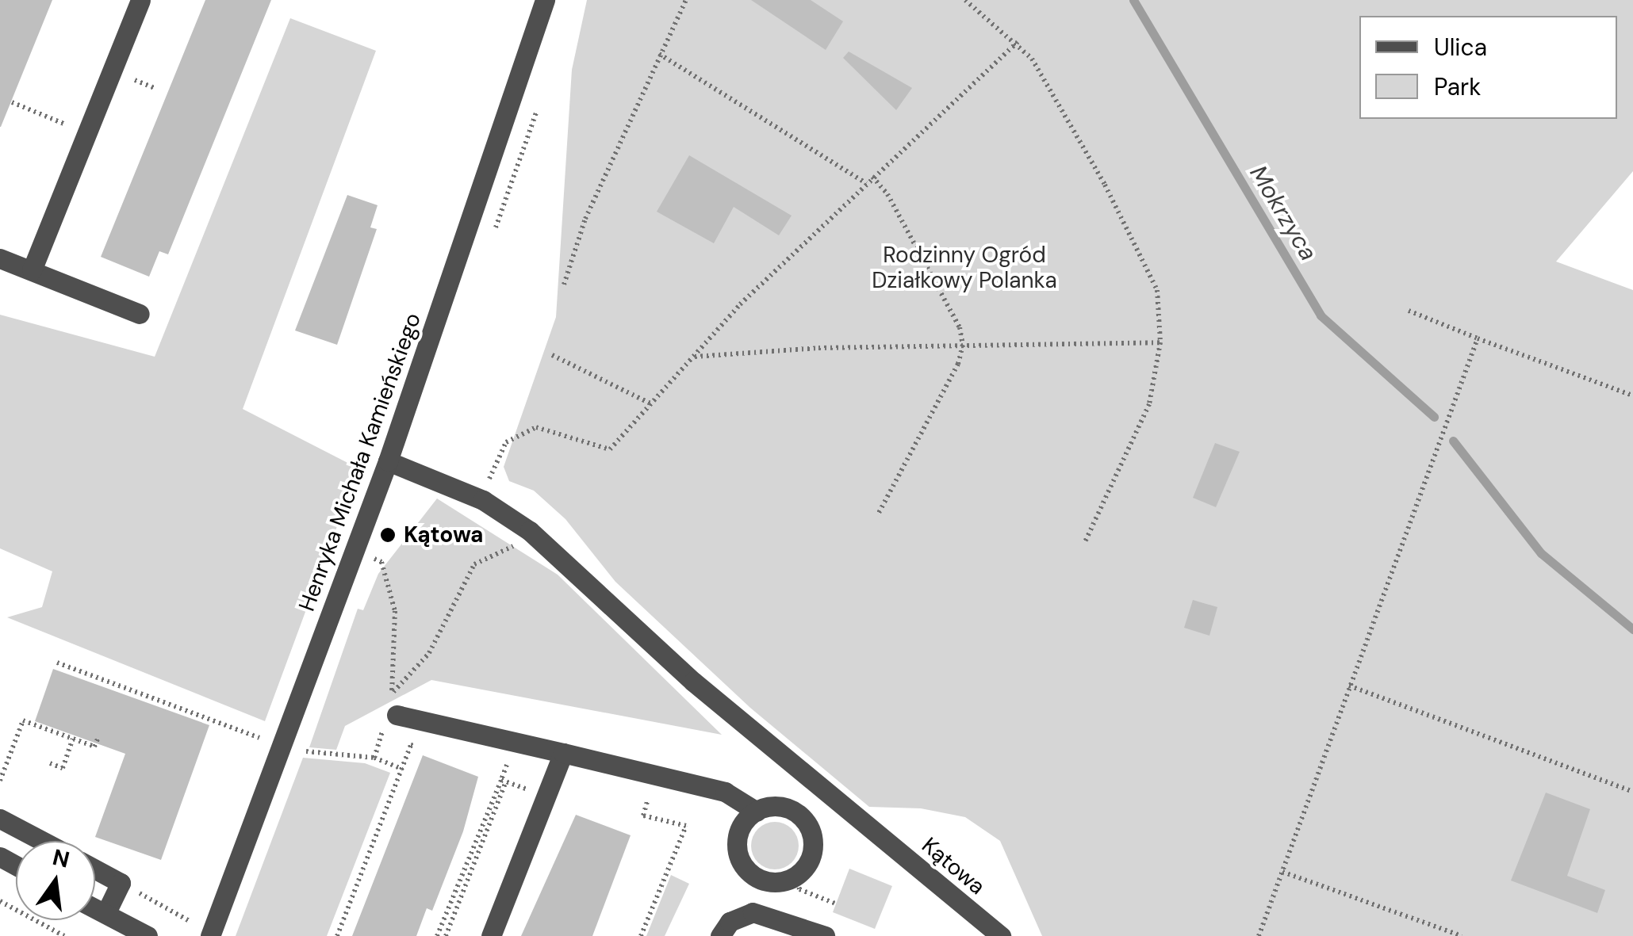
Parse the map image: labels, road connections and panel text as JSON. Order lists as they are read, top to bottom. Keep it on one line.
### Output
{"streets":{"street":["Henryka Michała Kamieńskiego","Kątowa"]},"crossings":[["Henryka Michała Kamieńskiego","Kątowa"]],"water":["Mokrzyca"],"parks":["Rodzinny Ogród Działkowy Polanka"],"places":["Kątowa"],"legend":["Ulica","Park"],"north":"top"}
